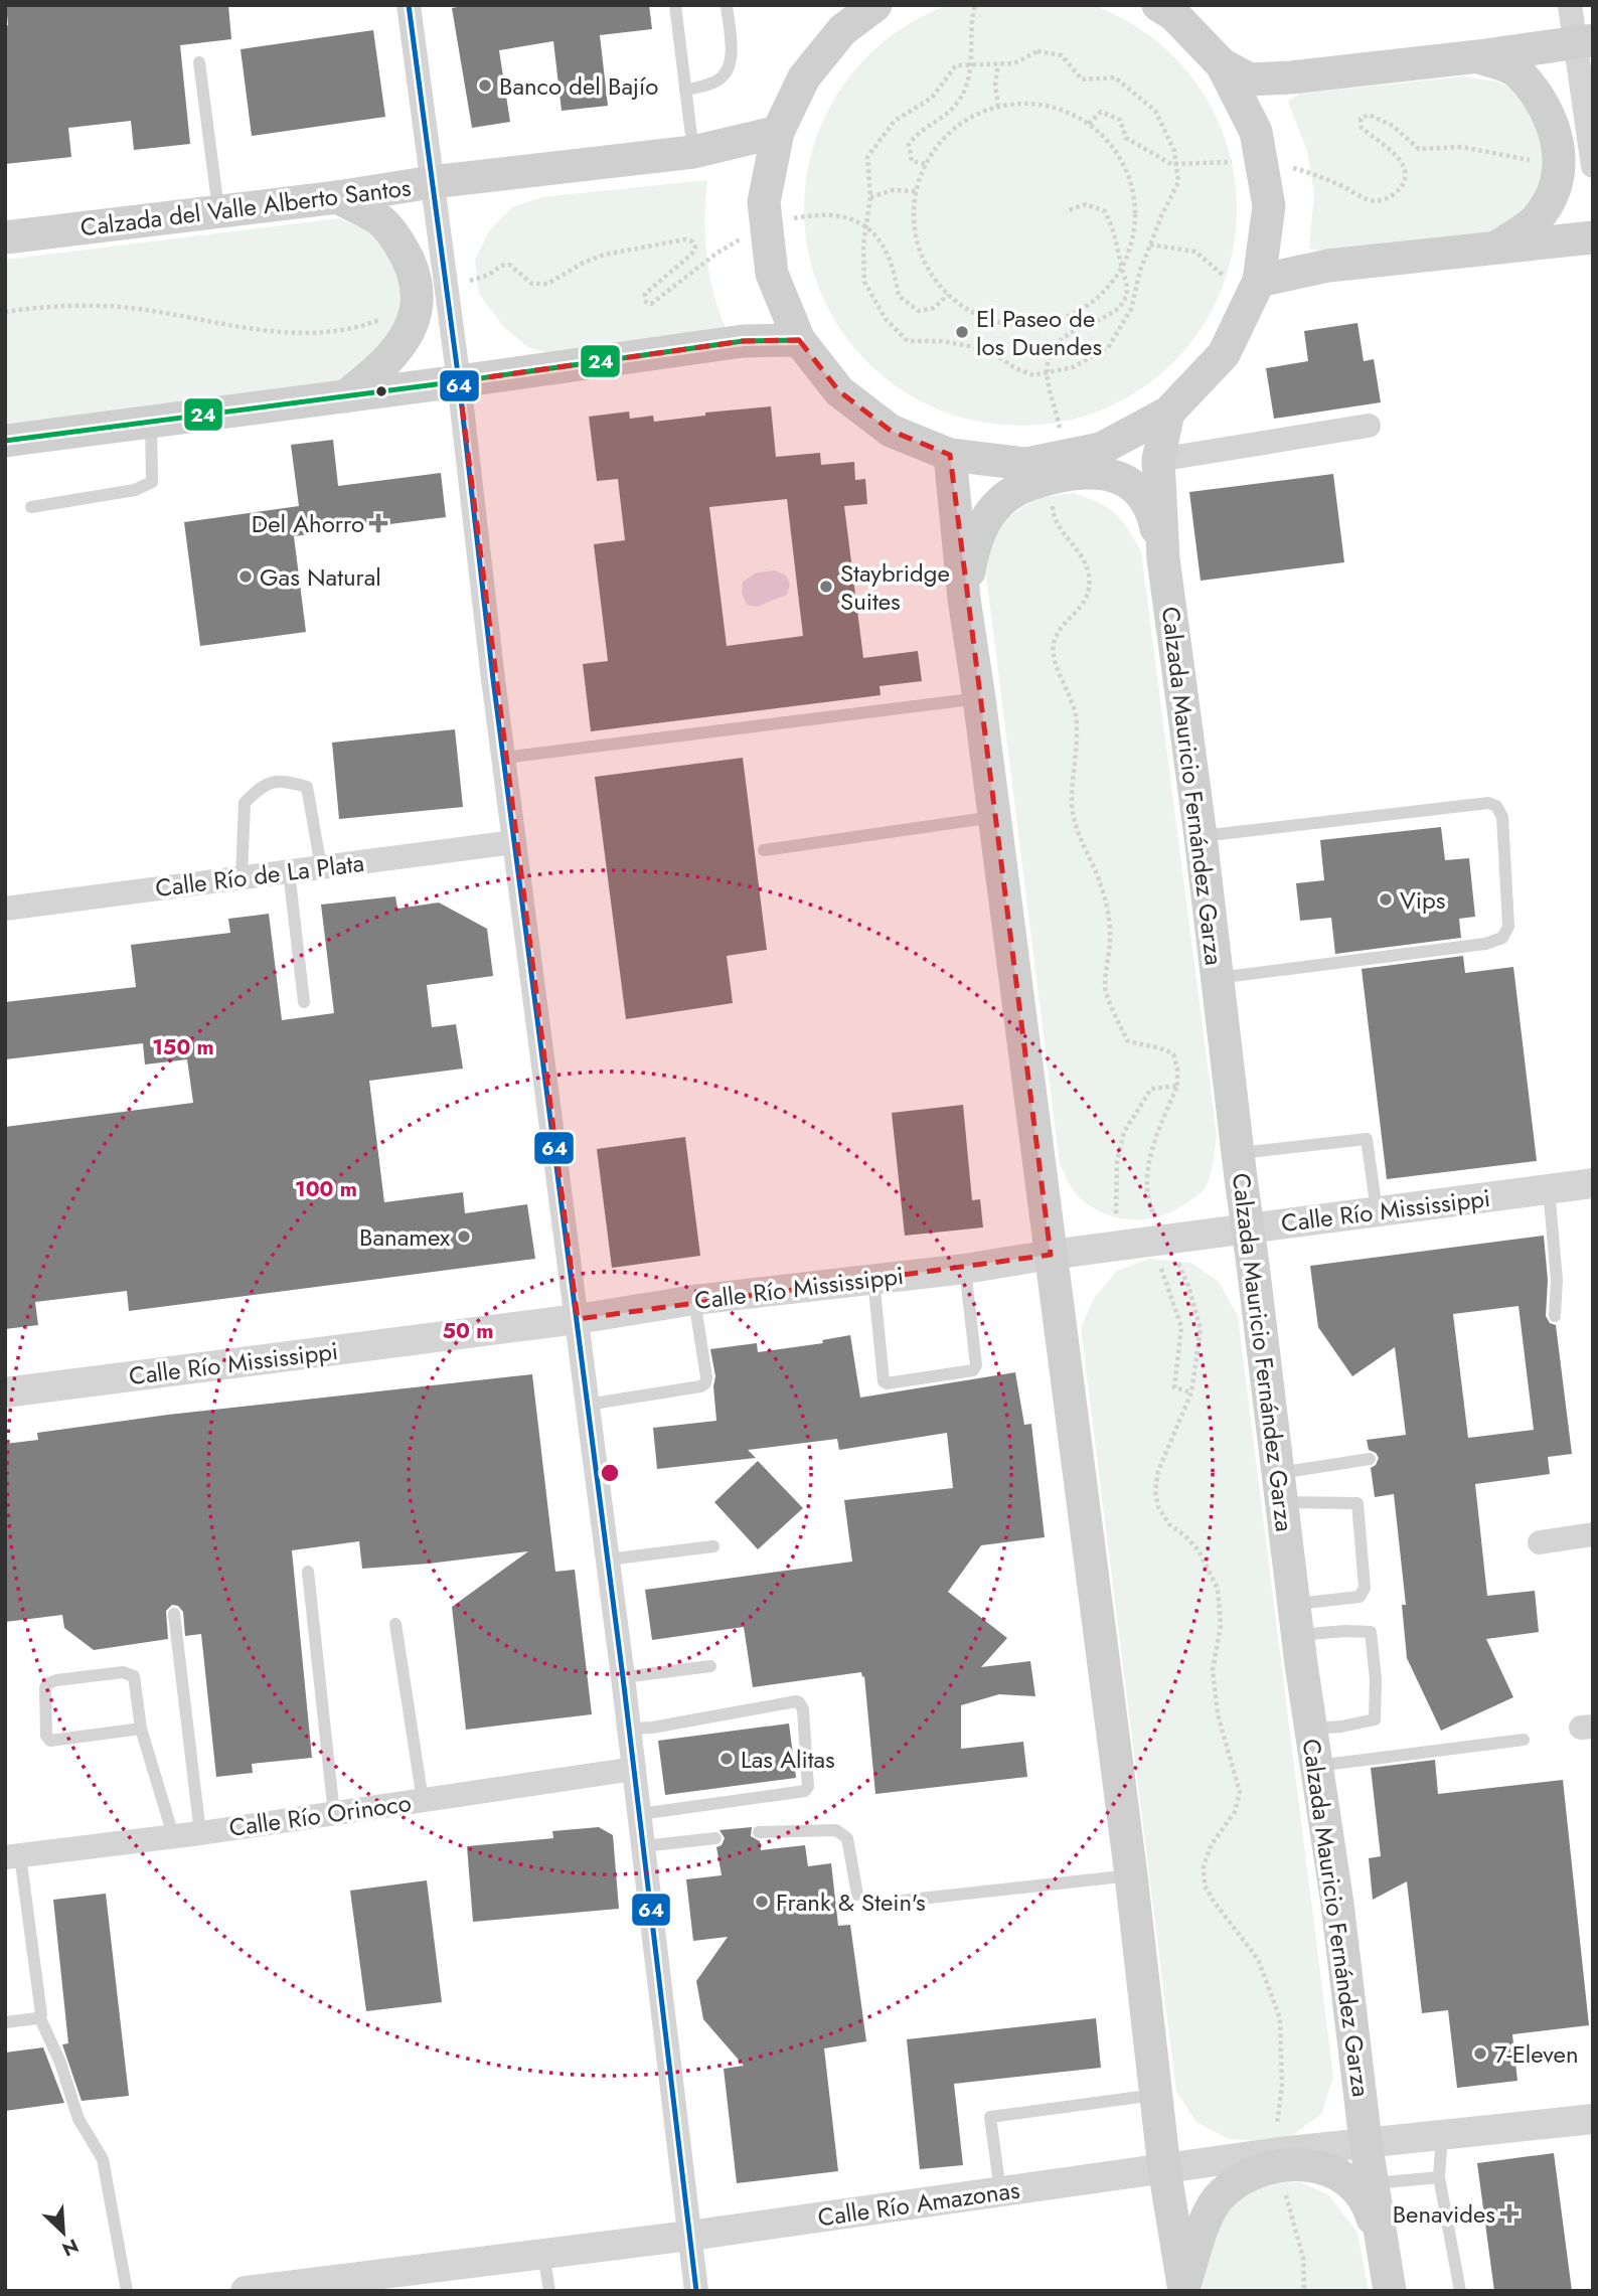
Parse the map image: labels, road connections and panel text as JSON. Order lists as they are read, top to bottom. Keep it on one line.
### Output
{"streets":{"main road":["Calzada del Valle Alberto Santos","Calzada Mauricio Fernández Garza"],"street":["Calle Río de La Plata","Calle Río Mississippi","Calle Río Orinoco","Calle Río Amazonas"]},"crossings":[["Calzada Mauricio Fernández Garza","Calle Río Mississippi"],["Calzada Mauricio Fernández Garza","Calle Río Amazonas"]],"places":{"other":["Banco del Bajío","El Paseo de los Duendes","Gas Natural","Staybridge Suites","Vips","Banamex","Las Alitas","Frank & Stein's","7-Eleven"],"health":["Del Ahorro","Benavides"]},"lines":["transit line 64","transit line 24"],"north":"bottom right","rings":["150 m","100 m","50 m"]}
